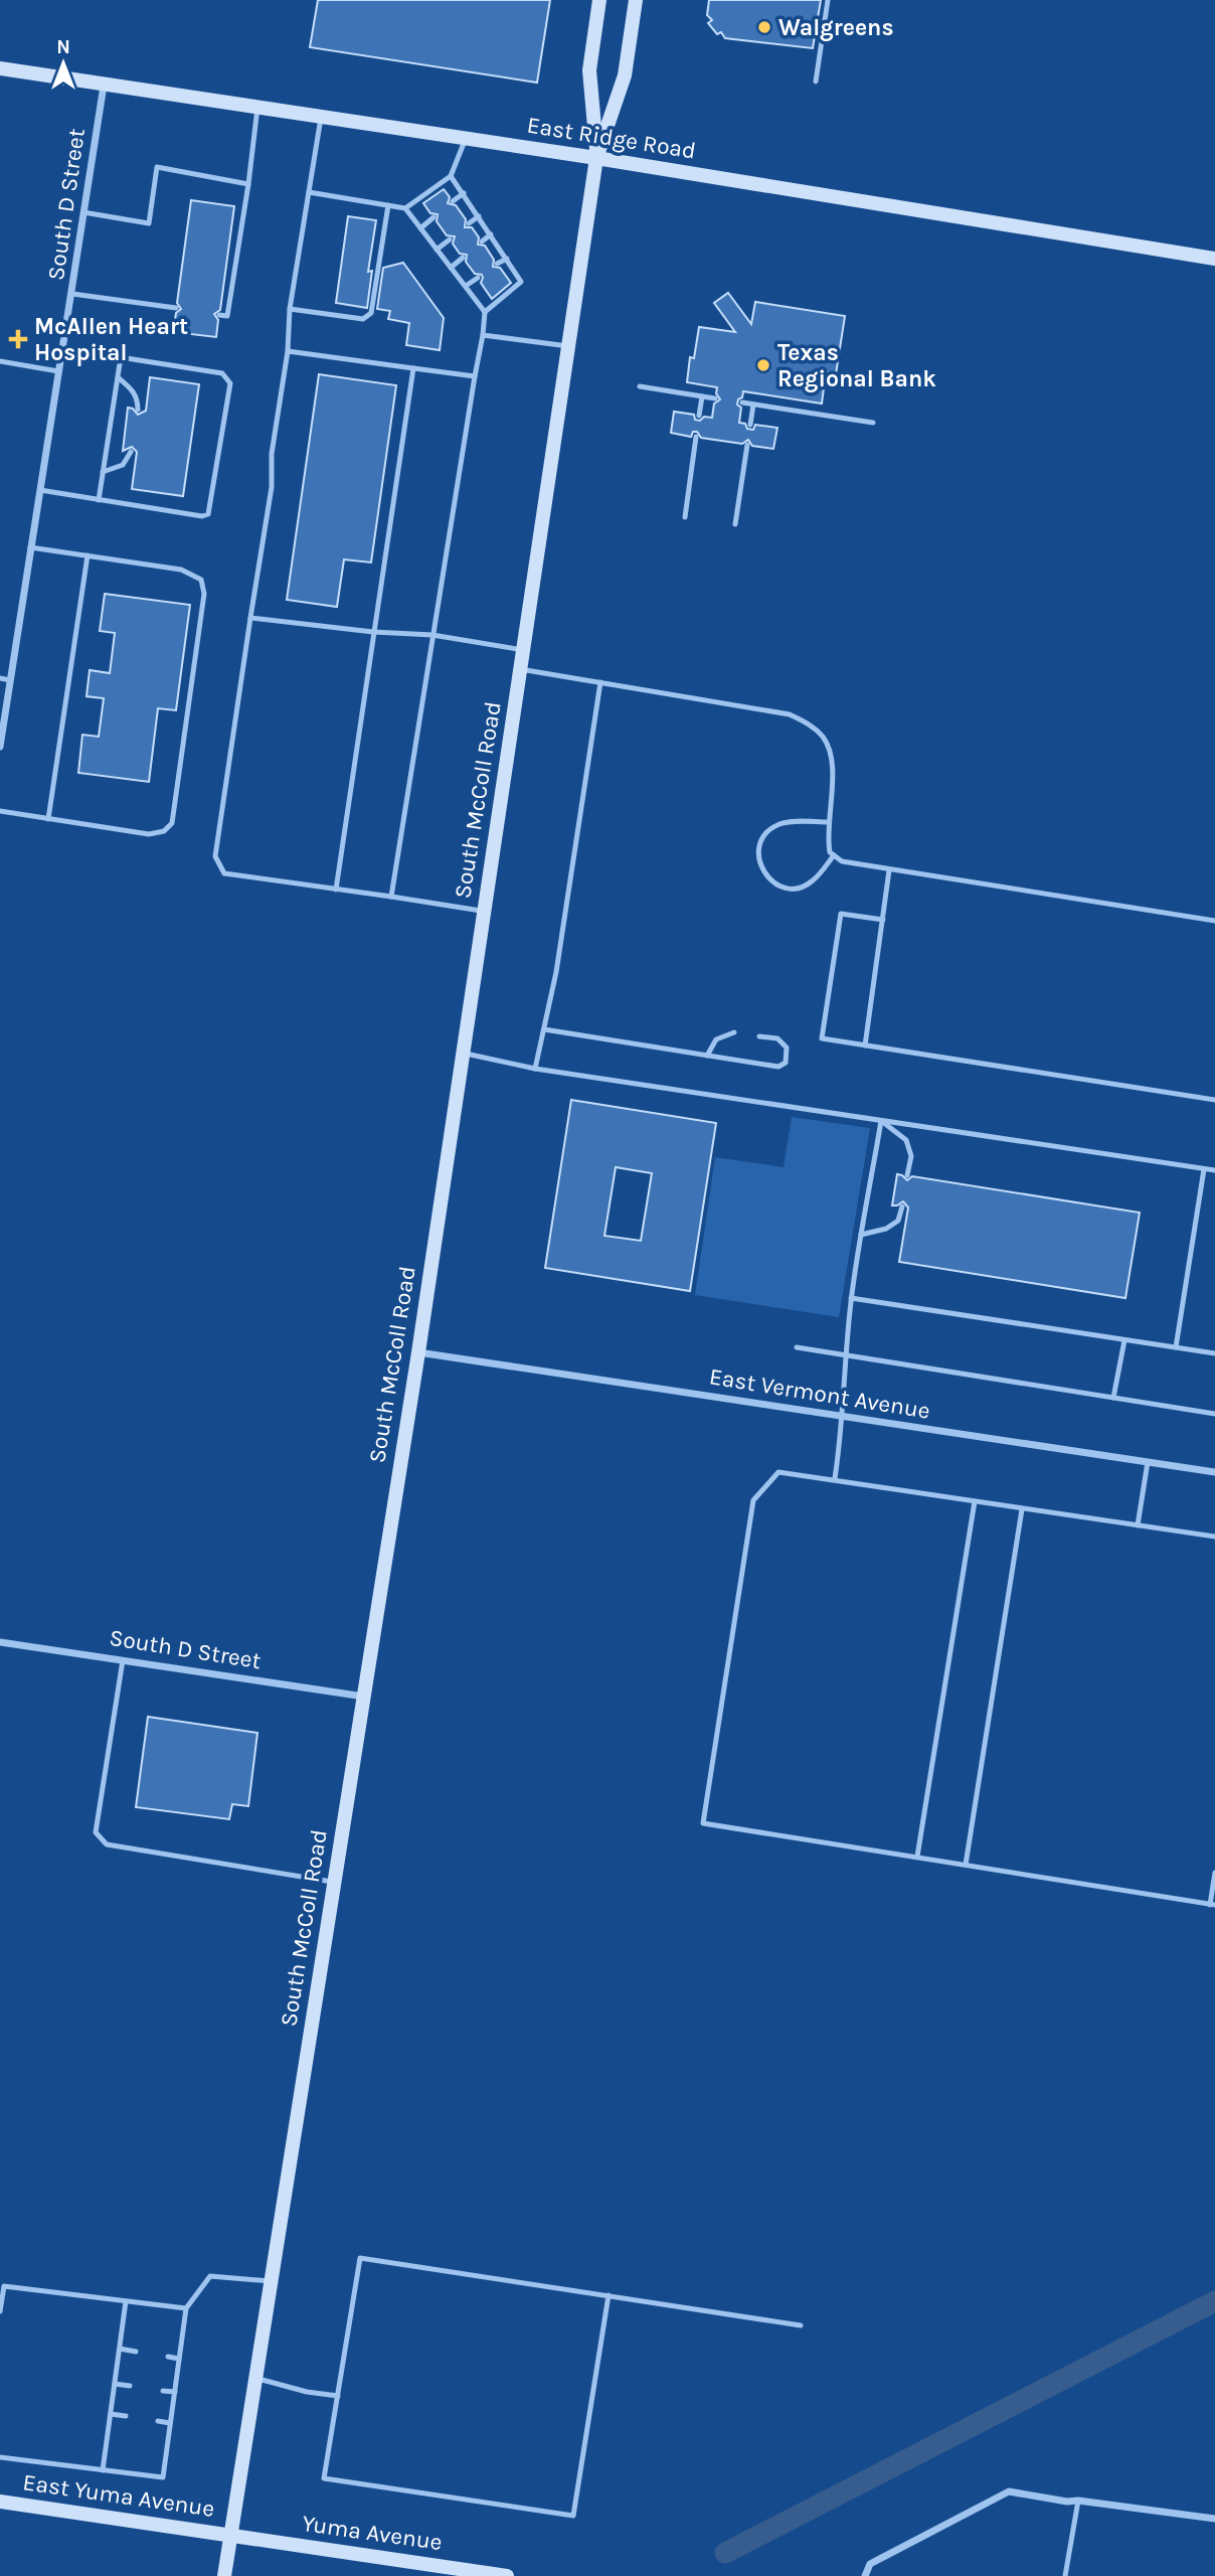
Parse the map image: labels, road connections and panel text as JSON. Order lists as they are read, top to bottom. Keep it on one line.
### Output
{"streets":{"street":["East Ridge Road","South D Street","South McColl Road","East Vermont Avenue","East Yuma Avenue","Yuma Avenue"]},"crossings":[["East Ridge Road","South D Street"],["East Ridge Road","South McColl Road"],["South D Street","South McColl Road"],["South McColl Road","East Vermont Avenue"],["South McColl Road","East Yuma Avenue"],["South McColl Road","Yuma Avenue"],["East Yuma Avenue","Yuma Avenue"]],"places":{"other":["Walgreens","Texas Regional Bank"],"health":["McAllen Heart Hospital"]},"north":"top"}
